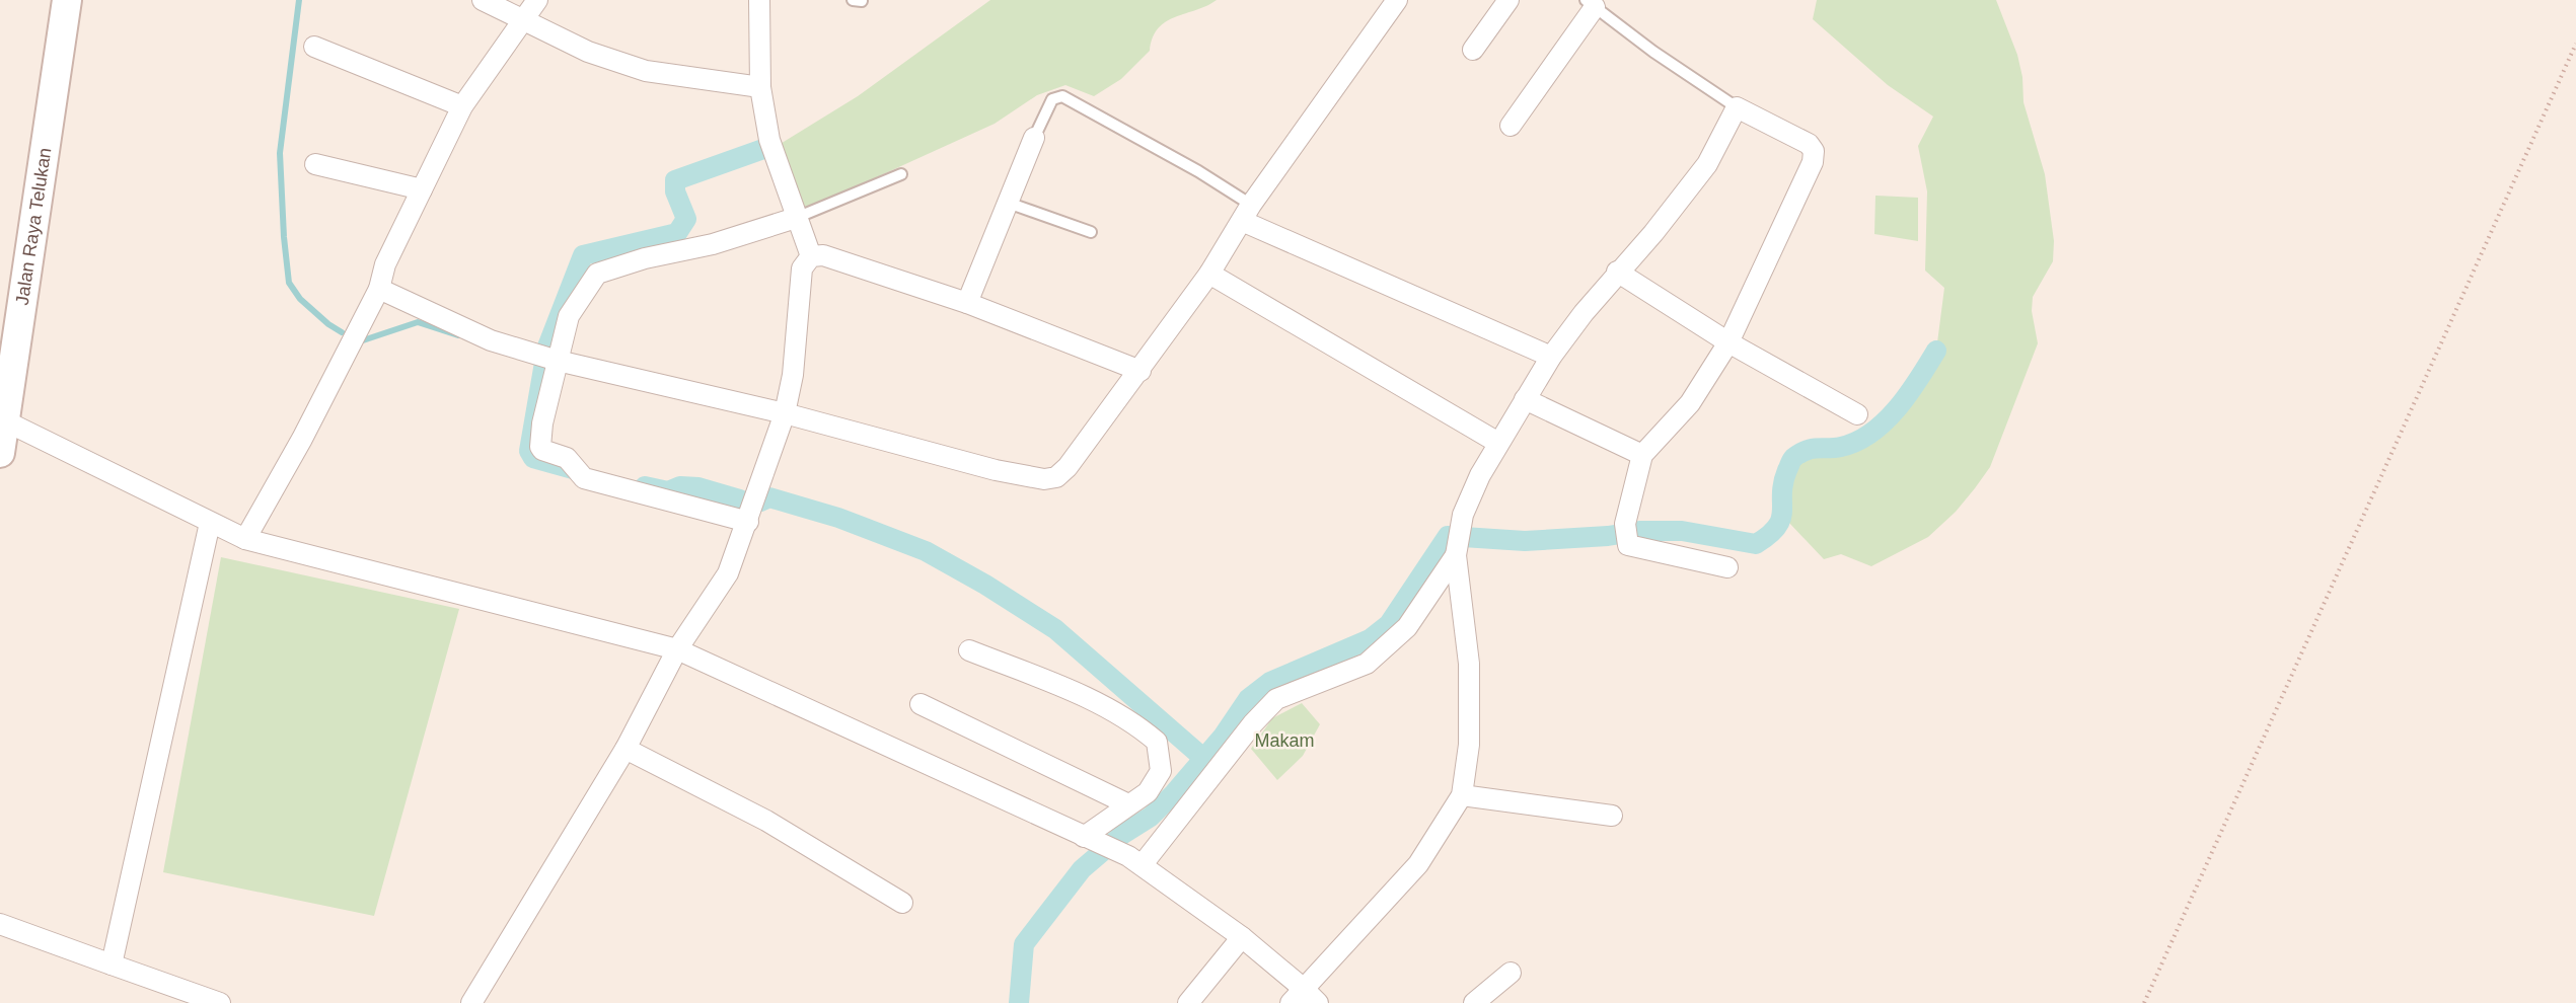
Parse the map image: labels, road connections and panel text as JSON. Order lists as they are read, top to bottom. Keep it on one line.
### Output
{"streets":{"main road":["Jalan Raya Telukan"]},"parks":["Makam"]}
